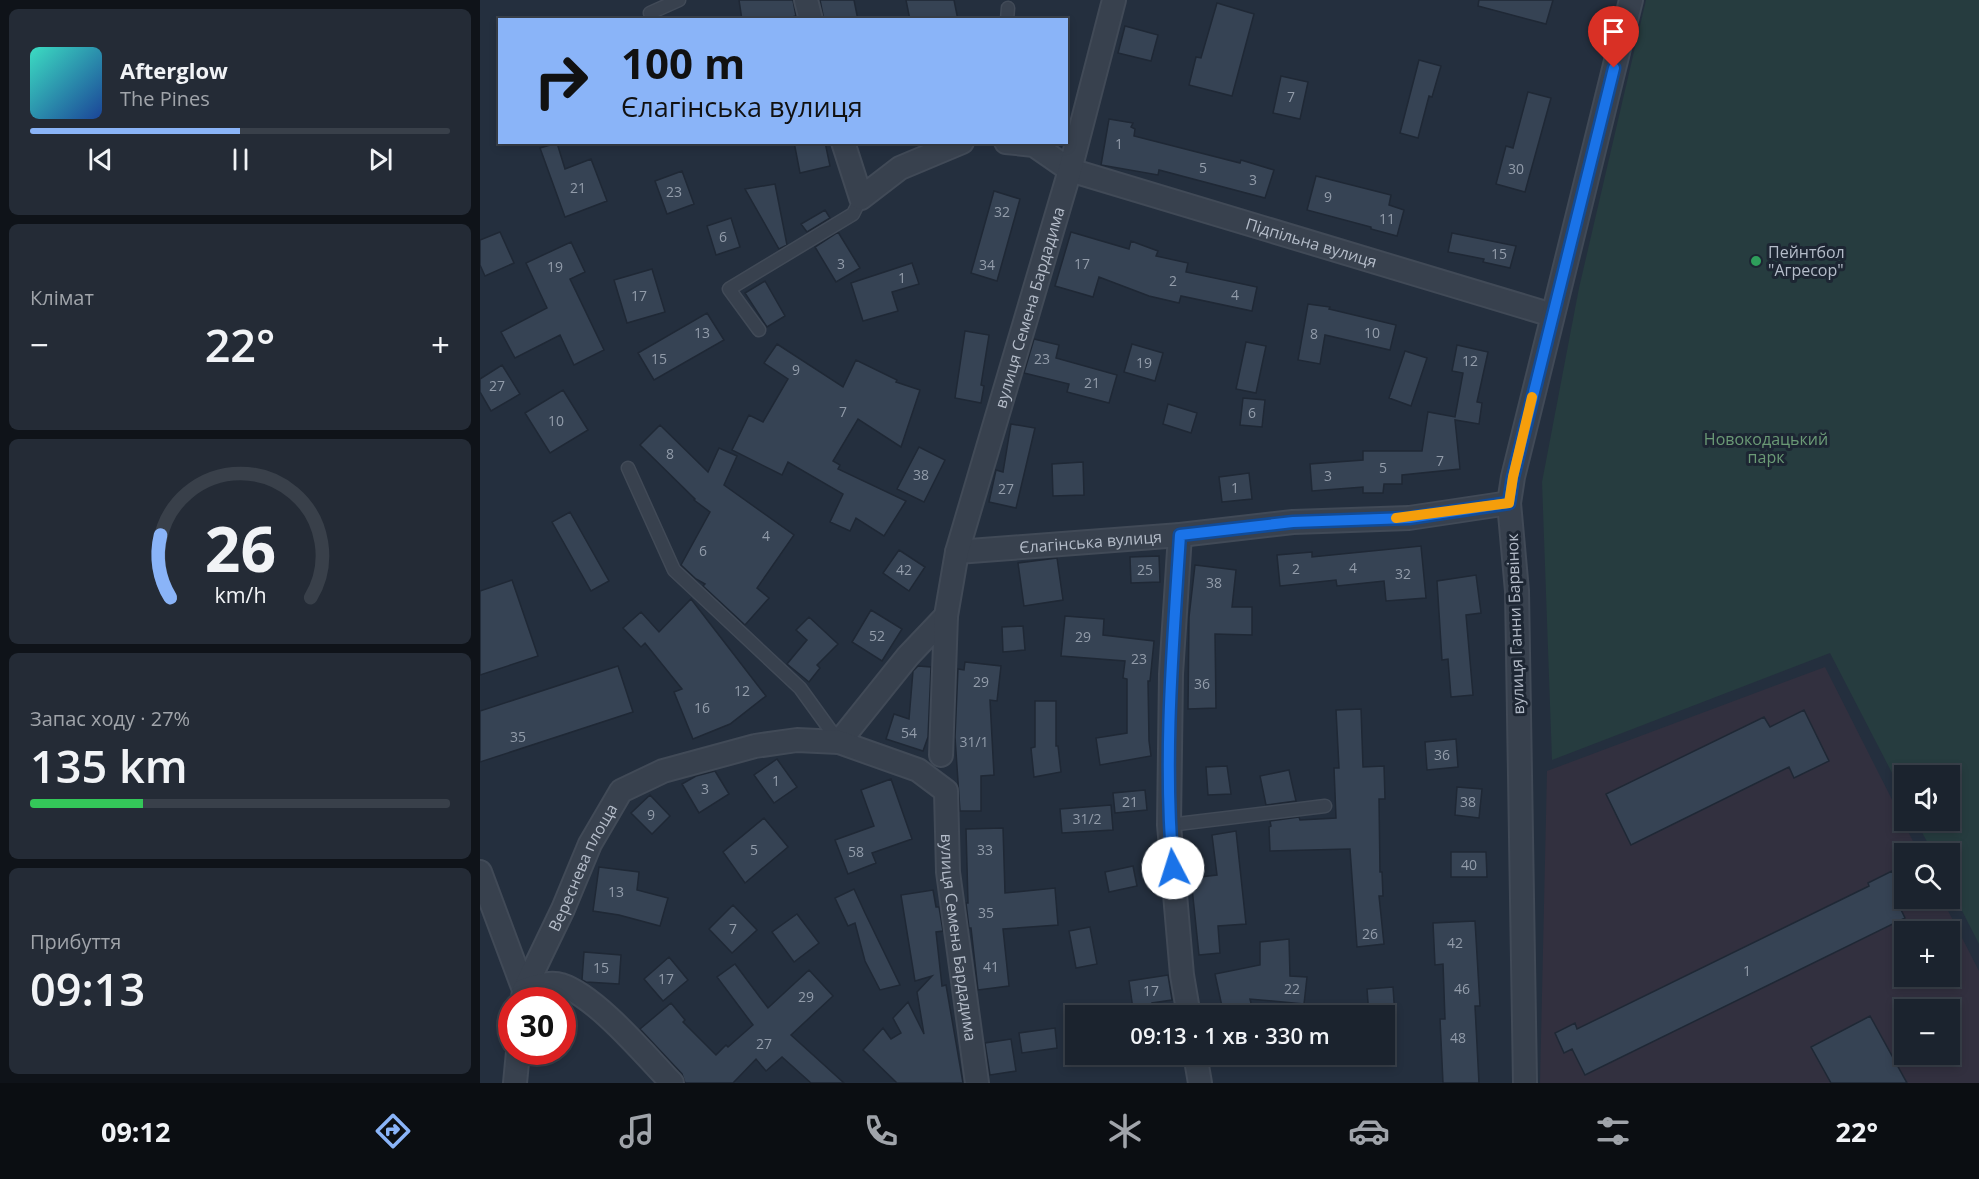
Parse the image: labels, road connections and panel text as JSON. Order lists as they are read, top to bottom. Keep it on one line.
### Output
{"streets":{"street":["Підпільна вулиця","вулиця Семена Бардадима","Єлагінська вулиця","вулиця Ганни Барвінок","Вереснева площа"]},"crossings":[["Підпільна вулиця","вулиця Семена Бардадима"],["Підпільна вулиця","вулиця Ганни Барвінок"],["вулиця Семена Бардадима","Єлагінська вулиця"],["вулиця Семена Бардадима","Вереснева площа"],["Єлагінська вулиця","вулиця Ганни Барвінок"]],"parks":["Новокодацький парк"],"places":["Пейнтбол \"Агресор\""],"house_numbers":["7","1","5","30","3","21","23","9","32","11","6","15","3","17","34","19","1","2","4","17","13","10","8","15","23","12","19","9","21","27","7","6","10","8","7","5","38","3","1","27","4","6","4","2","42","25","32","38","52","29","23","29","36","12","16","54","35","31/1","36","1","3","21","38","9","31/2","5","33","58","40","13","35","7","26","42","41","15","1","17","22","46","17","29","48","27"],"page":{"turn":["100 m","Єлагінська вулиця"],"song":["Afterglow","The Pines"],"tile":["Клімат",["Запас ходу · 27%","135 km"],["Прибуття","09:13"]],"heat":["−","22°","+"],"map_buttons":["+","−"],"limit":"30","trip":"09:13 · 1 хв · 330 m","tabs":["09:12","22°"],"gauge":["26","km/h"]}}
